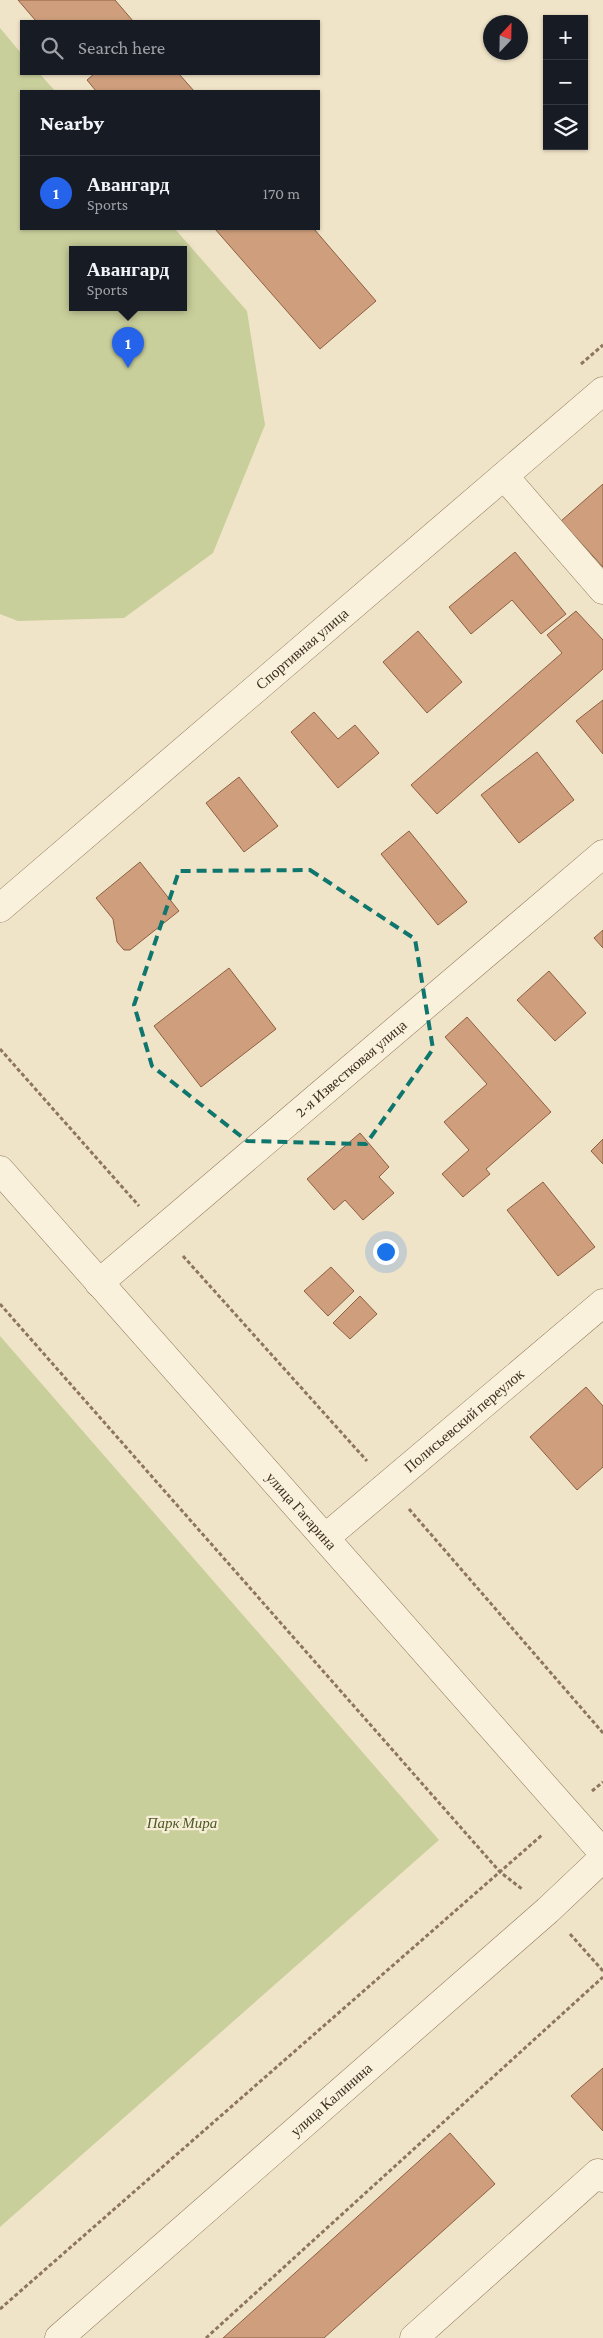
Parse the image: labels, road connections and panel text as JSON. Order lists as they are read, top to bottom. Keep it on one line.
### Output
{"streets":{"street":["Спортивная улица","2-я Известковая улица","Полисьевский переулок","улица Гагарина","улица Калинина"]},"crossings":[["2-я Известковая улица","улица Гагарина"],["Полисьевский переулок","улица Гагарина"]],"parks":["Парк Мира"],"north":"top","page":{"map_buttons":["+","−"],"search":"Search here","heading":"Nearby","list":[{"mark":"1","name":"Авангард","note":"Sports","value":"170 m"}],"popup":["Авангард","Sports"],"pins":"1"}}
